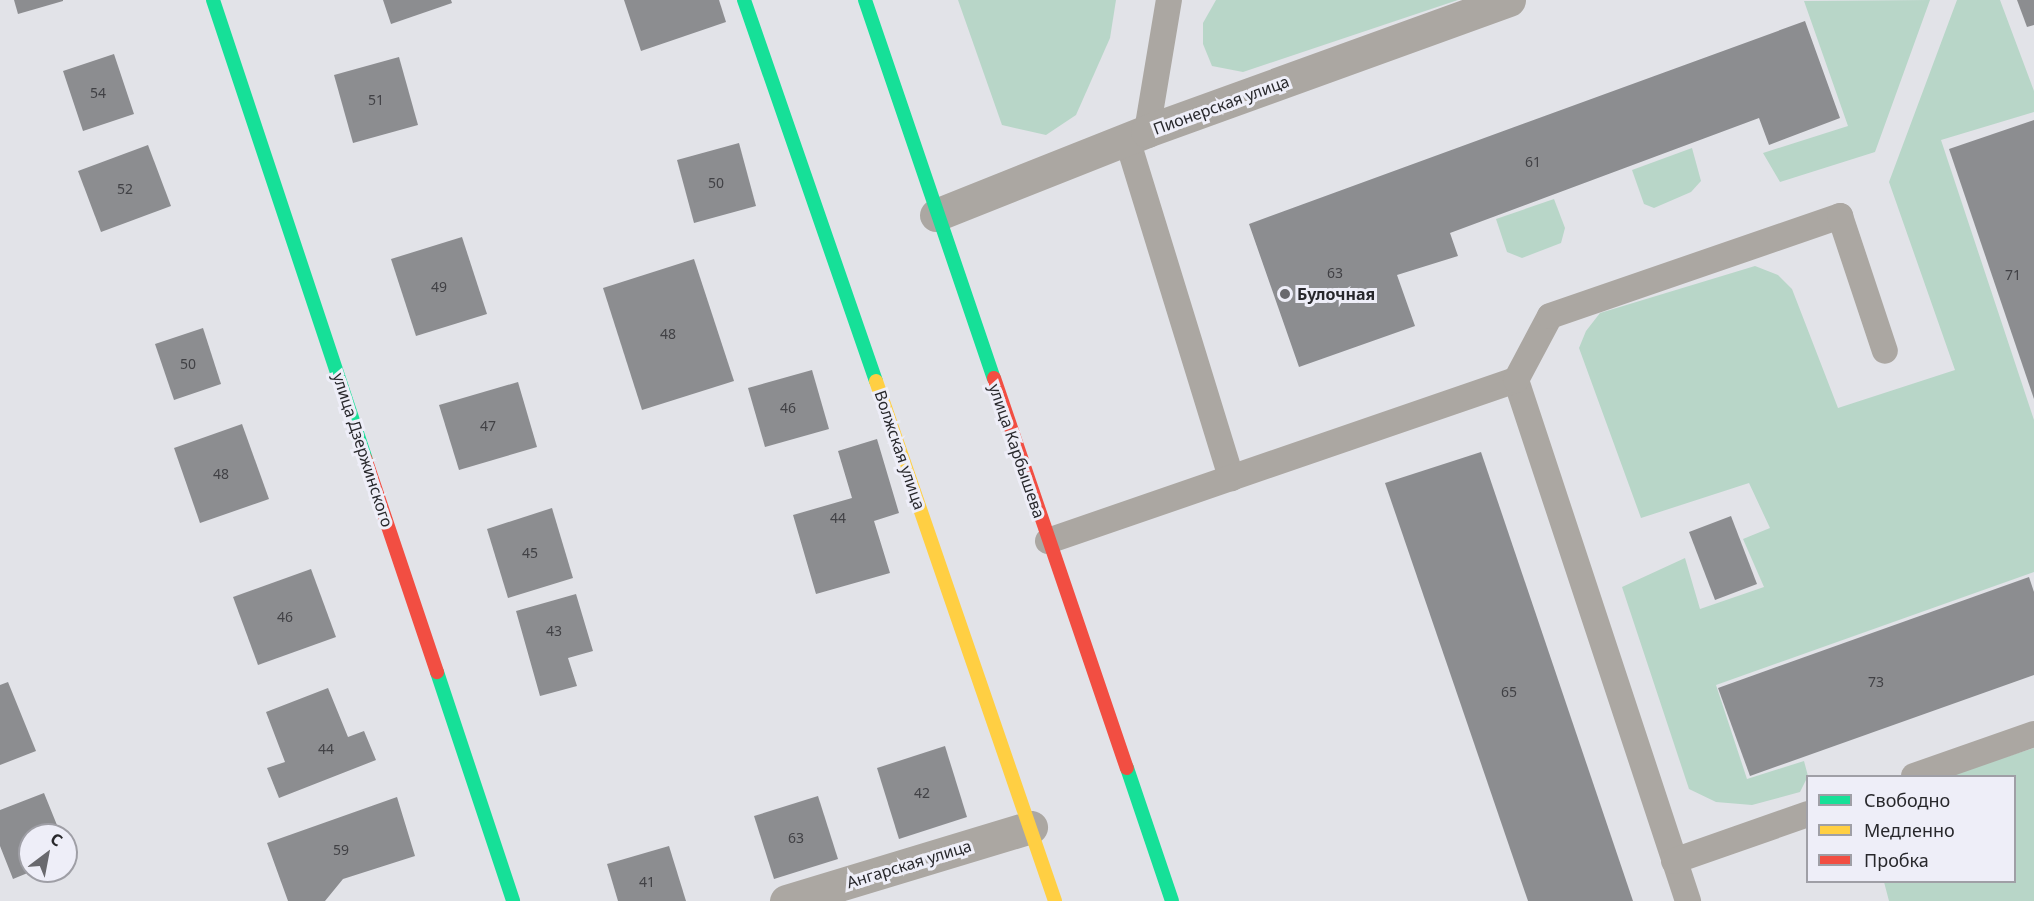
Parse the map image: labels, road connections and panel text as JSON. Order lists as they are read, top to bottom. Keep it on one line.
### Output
{"streets":{"street":["Пионерская улица","улица Дзержинского","Волжская улица","улица Карбышева","Ангарская улица"]},"crossings":[["Пионерская улица","улица Карбышева"],["Волжская улица","Ангарская улица"]],"places":["Булочная"],"house_numbers":["54","51","61","50","52","63","71","49","48","50","46","47","48","44","45","46","43","73","65","44","42","63","59","41"],"legend":["Свободно","Медленно","Пробка"],"north":"top right"}
